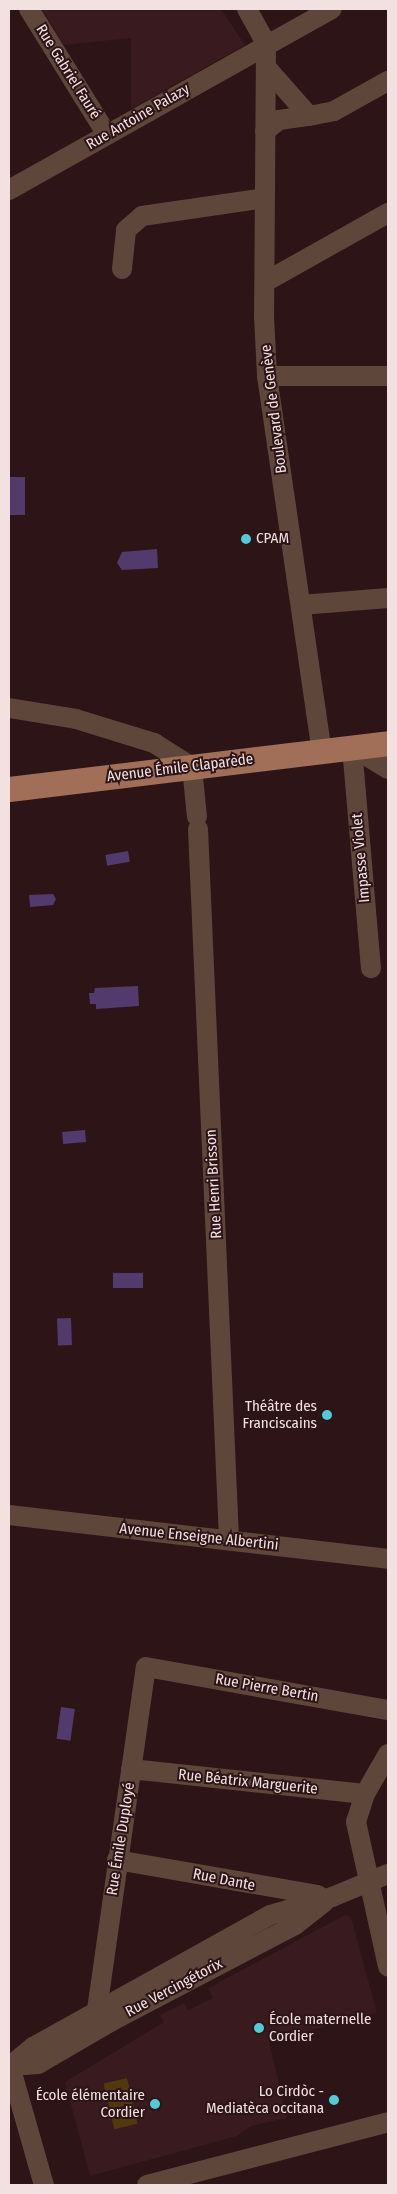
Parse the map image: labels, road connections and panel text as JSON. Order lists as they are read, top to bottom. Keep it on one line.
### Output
{"streets":{"main road":["Avenue Émile Claparède"],"street":["Rue Gabriel Fauré","Rue Antoine Palazy","Boulevard de Genève","Impasse Violet","Rue Henri Brisson","Avenue Enseigne Albertini","Rue Pierre Bertin","Rue Béatrix Marguerite","Rue Émile Duployé","Rue Dante","Rue Vercingétorix"]},"crossings":[["Rue Gabriel Fauré","Rue Antoine Palazy"],["Rue Antoine Palazy","Boulevard de Genève"],["Boulevard de Genève","Avenue Émile Claparède"],["Avenue Émile Claparède","Impasse Violet"],["Avenue Émile Claparède","Rue Henri Brisson"],["Rue Henri Brisson","Avenue Enseigne Albertini"],["Rue Pierre Bertin","Rue Émile Duployé"],["Rue Béatrix Marguerite","Rue Émile Duployé"],["Rue Émile Duployé","Rue Dante"],["Rue Émile Duployé","Rue Vercingétorix"],["Rue Dante","Rue Vercingétorix"]],"places":["CPAM","Théâtre des Franciscains","École maternelle Cordier","Lo Cirdòc - Mediatèca occitana","École élémentaire Cordier"]}
